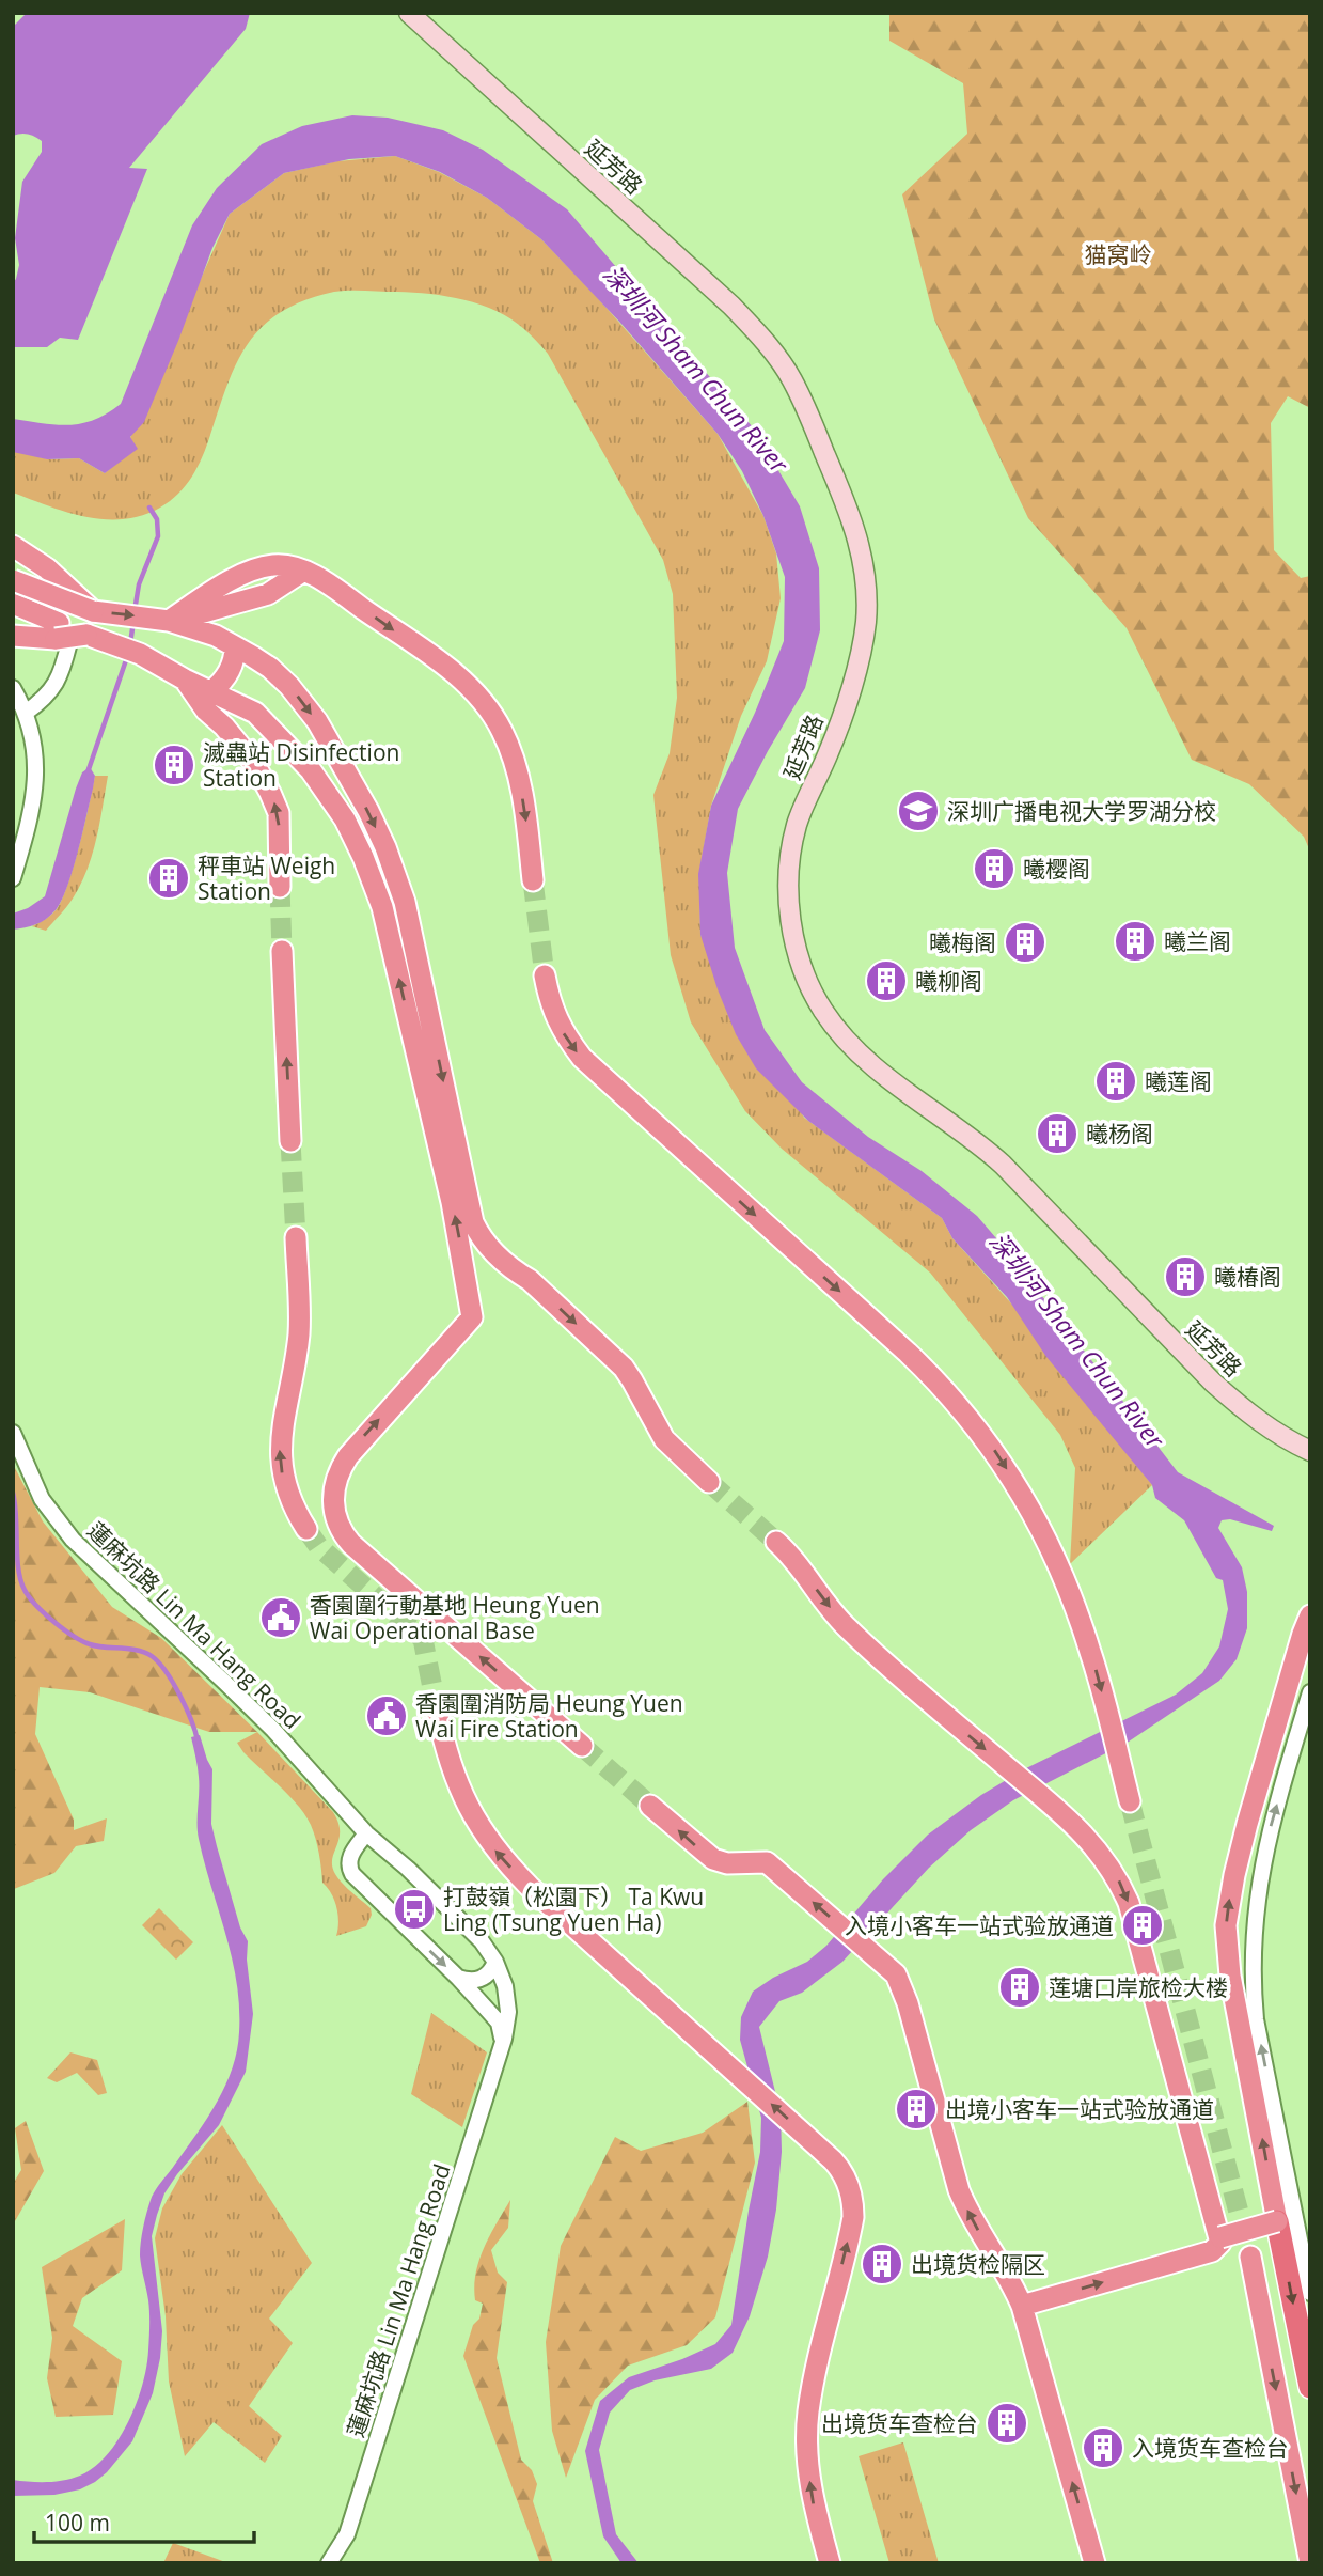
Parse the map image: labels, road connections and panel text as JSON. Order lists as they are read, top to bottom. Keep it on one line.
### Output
{"streets":{"main road":["延芳路"],"street":["蓮麻坑路 Lin Ma Hang Road"]},"water":["深圳河 Sham Chun River"],"parks":["猫窝岭"],"places":{"building":["滅蟲站 Disinfection Station","曦樱阁","秤車站 Weigh Station","曦兰阁","曦梅阁","曦柳阁","曦莲阁","曦杨阁","曦椿阁","入境小客车一站式验放通道","莲塘口岸旅检大楼","出境小客车一站式验放通道","出境货检隔区","出境货车查检台","入境货车查检台"],"school or university":["深圳广播电视大学罗湖分校"],"public building":["香園圍行動基地 Heung Yuen Wai Operational Base","香園圍消防局 Heung Yuen Wai Fire Station"],"bus stop":["打鼓嶺（松園下） Ta Kwu Ling (Tsung Yuen Ha)"]},"scale_bar":"100 m"}
